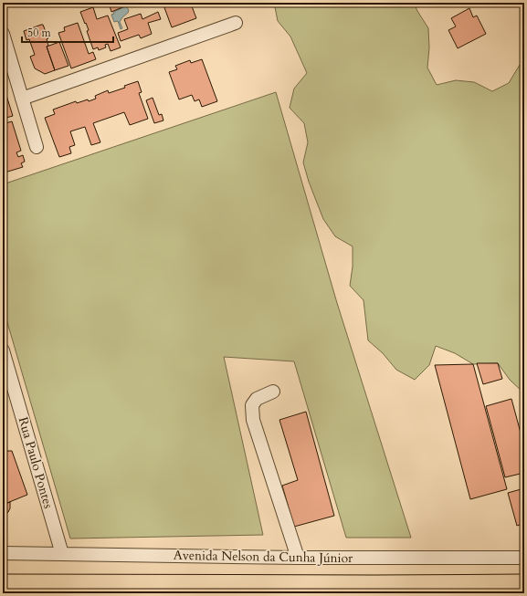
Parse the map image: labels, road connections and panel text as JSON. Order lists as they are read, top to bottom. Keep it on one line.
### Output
{"streets":{"street":["Rua Paulo Pontes","Avenida Nelson da Cunha Júnior"]},"crossings":[["Rua Paulo Pontes","Avenida Nelson da Cunha Júnior"]],"scale_bar":"50 m"}
